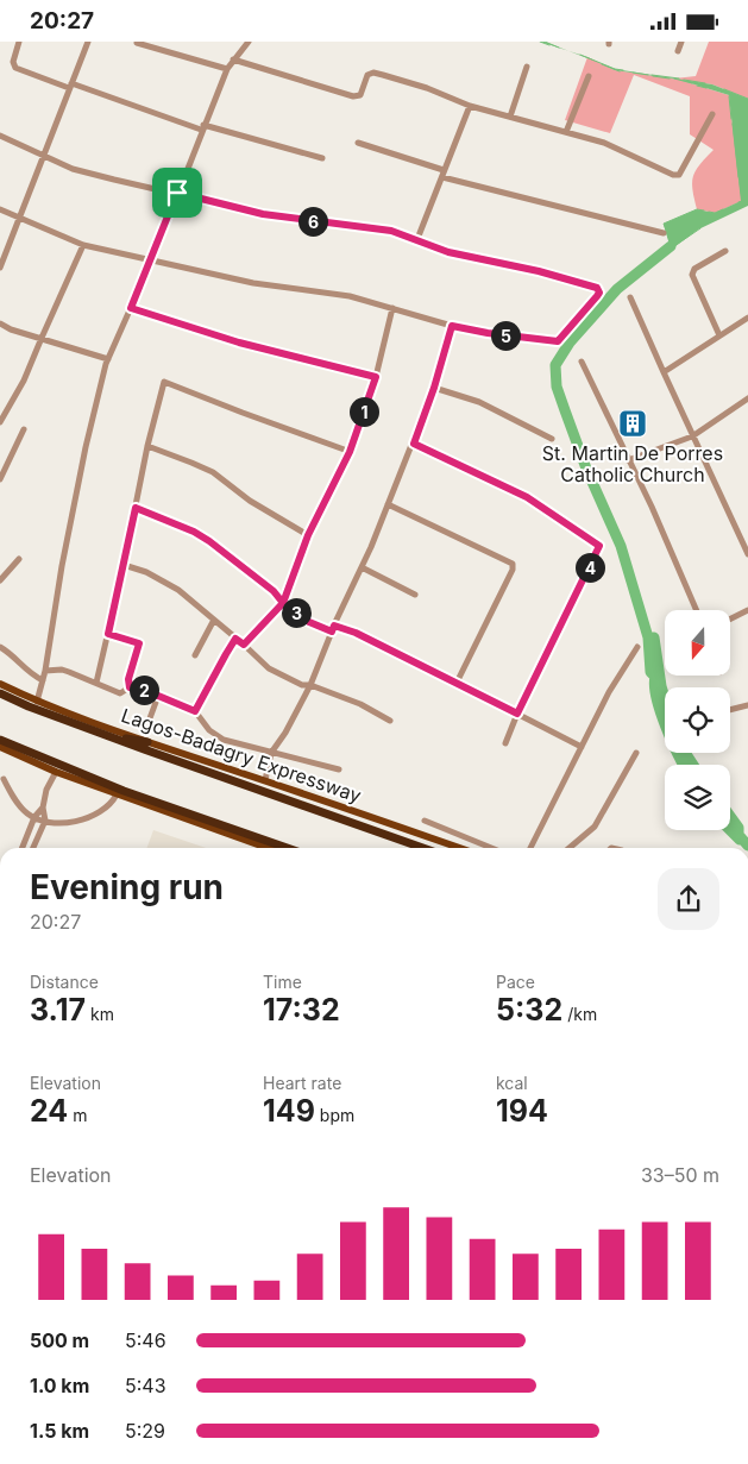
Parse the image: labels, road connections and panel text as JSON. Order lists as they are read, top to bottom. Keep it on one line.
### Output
{"streets":{"highway":["Lagos-Badagry Expressway"]},"places":{"building":["St. Martin De Porres Catholic Church"]},"north":"bottom","page":{"status":"20:27","pins":["6","5","1","4","3","2"],"heading":["Evening run","20:27"],"stats":[["Distance","3.17 km"],["Time","17:32"],["Pace","5:32 /km"],["Elevation","24 m"],["Heart rate","149 bpm"],["kcal","194"]],"chart":["Elevation","33–50 m"],"list":[{"name":"500 m","note":"5:46"},{"name":"1.0 km","note":"5:43"},{"name":"1.5 km","note":"5:29"}]}}
